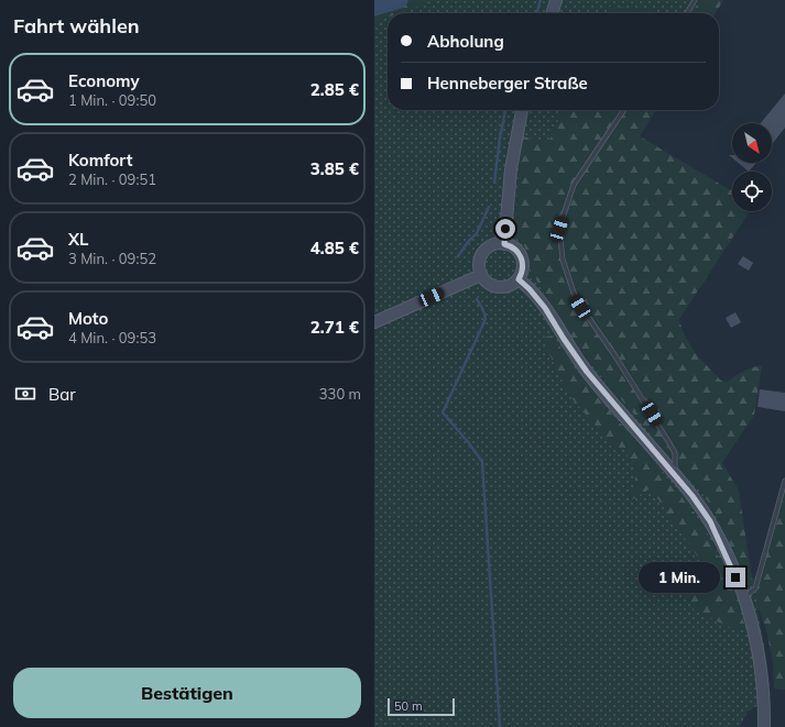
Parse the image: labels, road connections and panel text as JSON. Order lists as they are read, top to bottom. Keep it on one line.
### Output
{"scale_bar":"50 m","north":"bottom right","page":{"heading":"Fahrt wählen","banner":["Abholung","Henneberger Straße"],"list":[{"name":"Economy","note":"1 Min. · 09:50","value":"2.85 €"},{"name":"Komfort","note":"2 Min. · 09:51","value":"3.85 €"},{"name":"XL","note":"3 Min. · 09:52","value":"4.85 €"},{"name":"Moto","note":"4 Min. · 09:53","value":"2.71 €"}],"pay":["Bar","330 m"],"bubble":"1 Min.","buttons":"Bestätigen","scale":"50 m"}}
